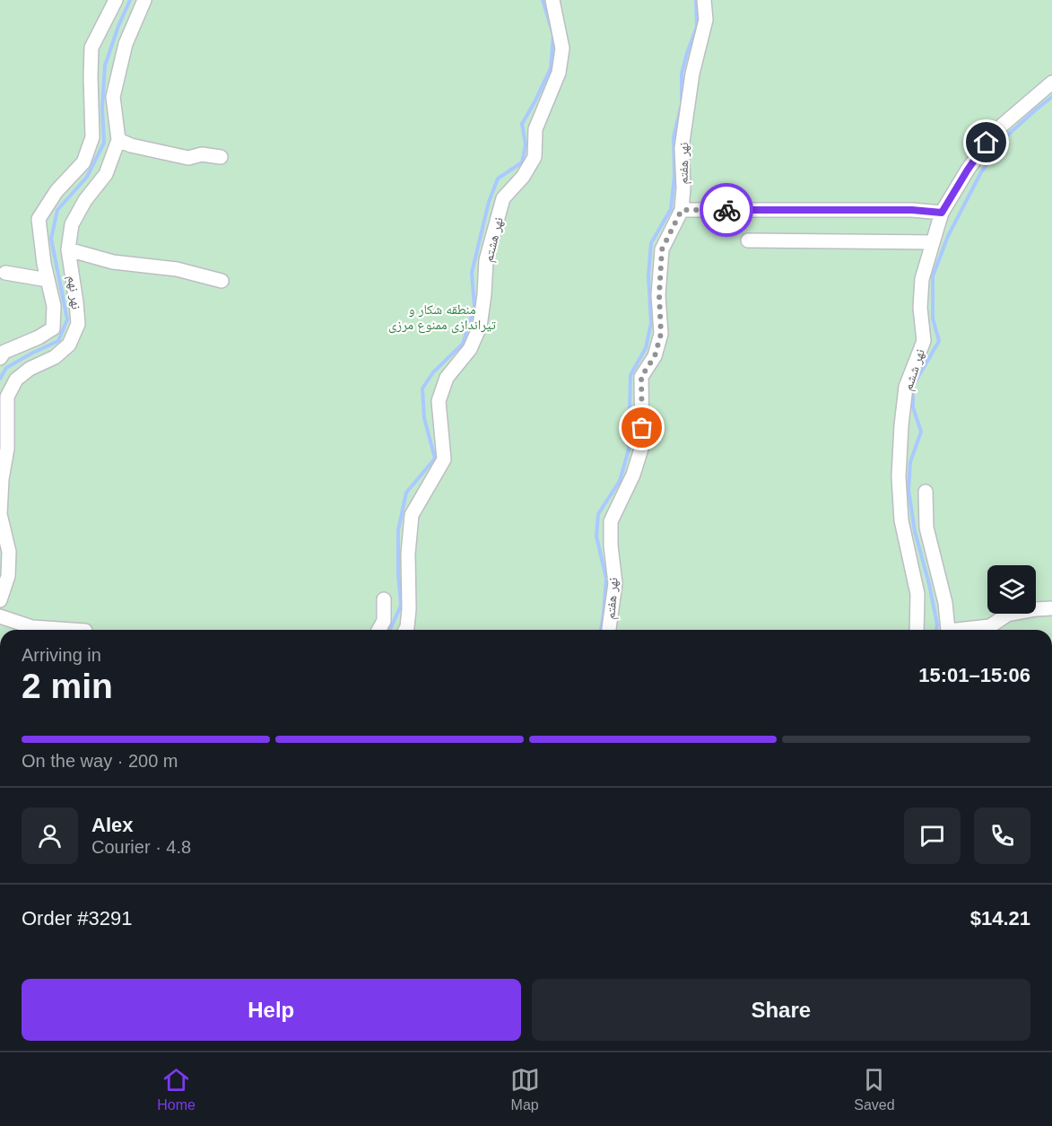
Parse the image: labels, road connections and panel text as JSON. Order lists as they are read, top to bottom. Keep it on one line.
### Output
{"streets":{"street":["نهر هفتم","نهر هشتم","نهر نهم","نهر ششم"]},"parks":["منطقه شکار و تیراندازی ممنوع مرزی"],"page":{"heading":["2 min","Arriving in","15:01–15:06"],"panel":["Alex","Courier · 4.8","Order #3291","$14.21"],"bar":"On the way · 200 m","buttons":["Help","Share"],"tabs":["Home","Map","Saved"]}}
